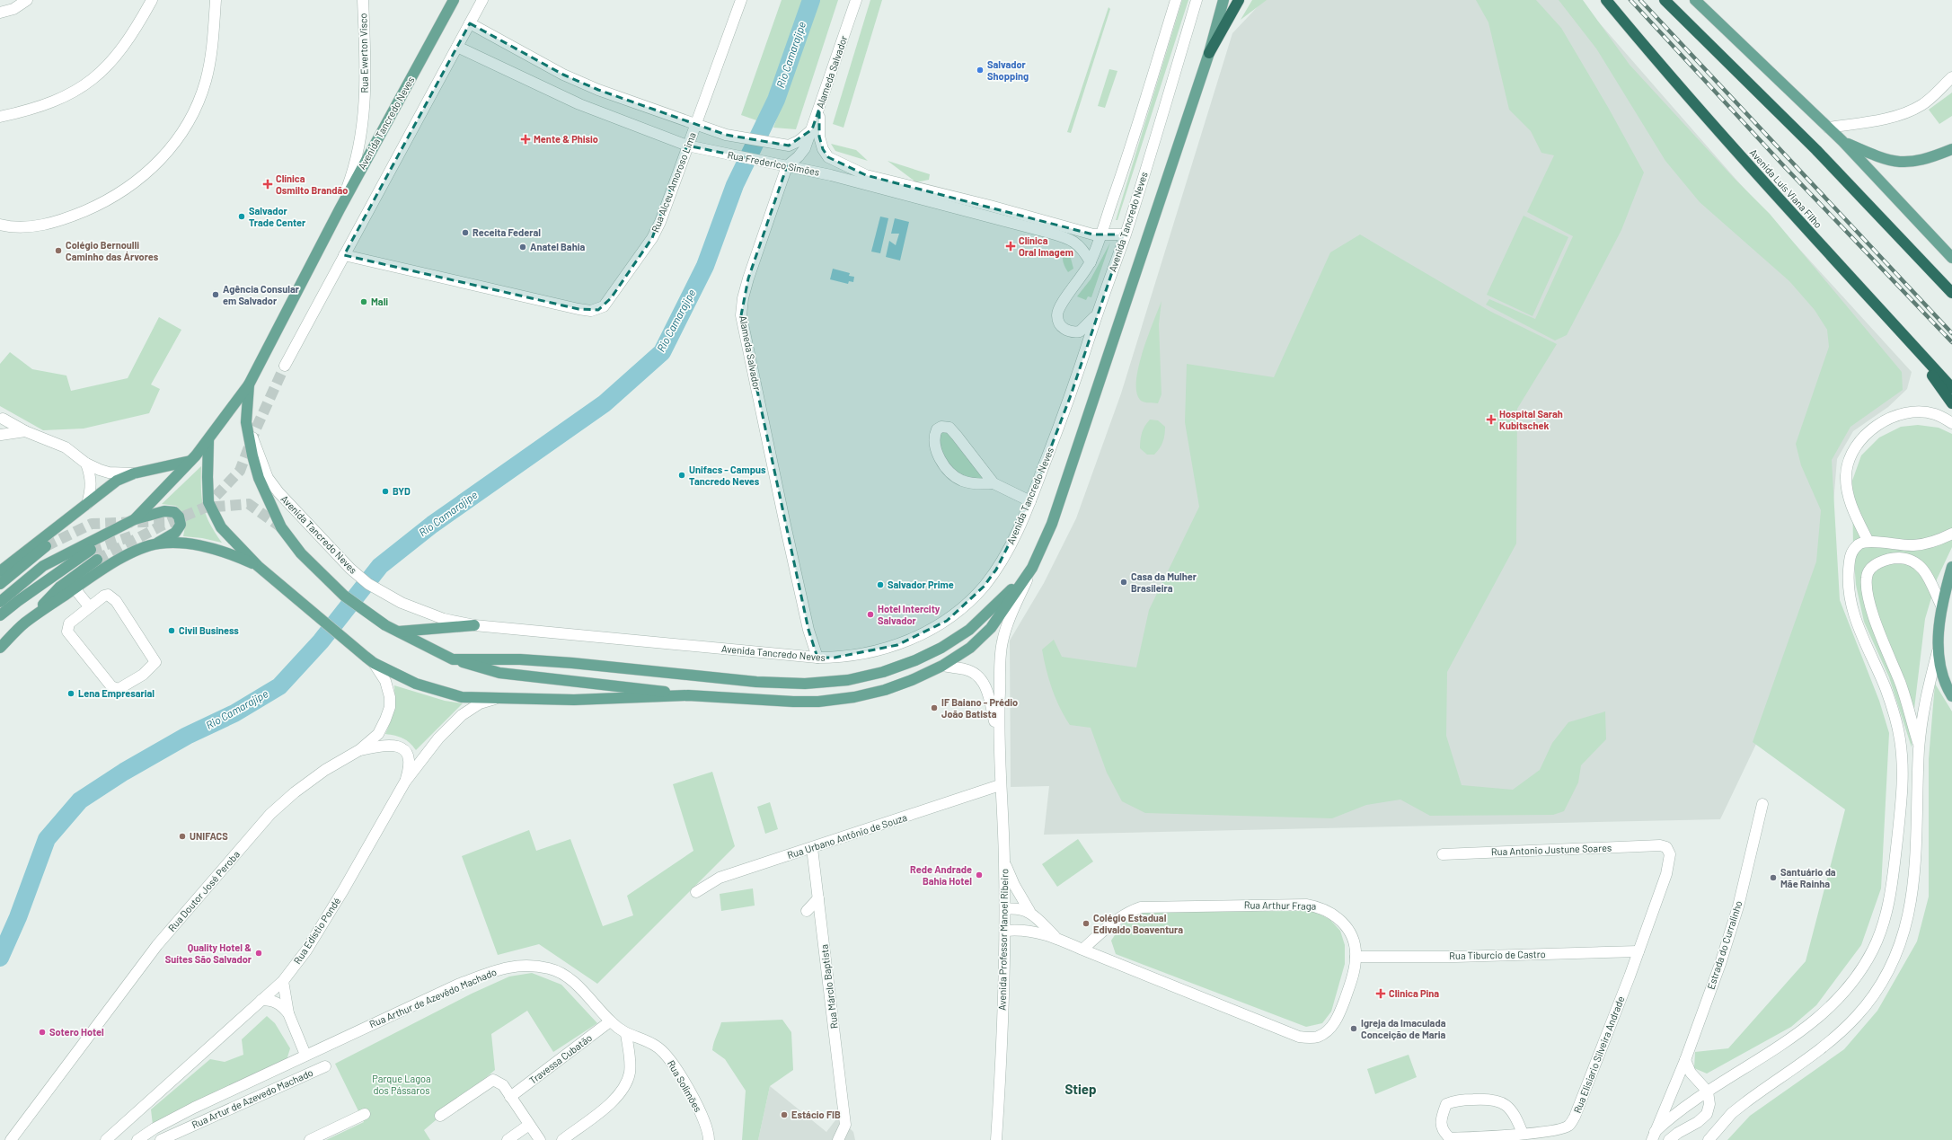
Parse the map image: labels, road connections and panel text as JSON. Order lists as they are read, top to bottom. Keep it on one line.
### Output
{"streets":{"highway":["Avenida Luís Viana Filho"],"main road":["Avenida Tancredo Neves"],"street":["Rua Ewerton Visco","Alameda Salvador","Rua Frederico Simões","Rua Alceu Amoroso Lima","Rua Urbano Antônio de Souza","Rua Antonio Justune Soares","Rua Doutor José Peroba","Rua Arthur Fraga","Rua Edístio Pondé","Avenida Professor Manoel Ribeiro","Estrada do Curralinho","Rua Tiburcio de Castro","Rua Márclo Baptista","Rua Arthur de Azevêdo Machado","Rua Elisiario Silveira Andrade","Travessa Cubatão","Rua Solimões","Rua Artur de Azevedo Machado"]},"crossings":[["Rua Ewerton Visco","Avenida Tancredo Neves"],["Alameda Salvador","Avenida Tancredo Neves"],["Alameda Salvador","Rua Frederico Simões"],["Avenida Tancredo Neves","Rua Frederico Simões"],["Avenida Tancredo Neves","Rua Doutor José Peroba"],["Avenida Tancredo Neves","Rua Edístio Pondé"],["Avenida Tancredo Neves","Avenida Professor Manoel Ribeiro"],["Rua Frederico Simões","Rua Alceu Amoroso Lima"],["Rua Urbano Antônio de Souza","Avenida Professor Manoel Ribeiro"],["Rua Urbano Antônio de Souza","Rua Márclo Baptista"],["Rua Antonio Justune Soares","Rua Elisiario Silveira Andrade"],["Rua Arthur Fraga","Avenida Professor Manoel Ribeiro"],["Rua Arthur Fraga","Rua Tiburcio de Castro"],["Rua Tiburcio de Castro","Rua Elisiario Silveira Andrade"],["Rua Arthur de Azevêdo Machado","Travessa Cubatão"],["Rua Arthur de Azevêdo Machado","Rua Solimões"]],"districts":["Stiep"],"water":["Rio Camarajipe"],"parks":["Parque Lagoa dos Pássaros"],"places":{"other":["Salvador Shopping","Salvador Trade Center","Receita Federal","Anatel Bahia","Colégio Bernoulli Caminho das Árvores","Agência Consular em Salvador","Mali","Unifacs - Campus Tancredo Neves","BYD","Casa da Mulher Brasileira","Salvador Prime","Hotel Intercity Salvador","Civil Business","Lena Empresarial","IF Baiano - Prédio João Batista","UNIFACS","Rede Andrade Bahia Hotel","Santuário da Mãe Rainha","Colégio Estadual Edivaldo Boaventura","Quality Hotel & Suítes São Salvador","Igreja da Imaculada Conceição de Maria","Sotero Hotel","Estácio FIB"],"health":["Mente & Phisio","Clínica Osmilto Brandão","Clínica Oral Imagem","Hospital Sarah Kubitschek","Clinica Pina"]}}
